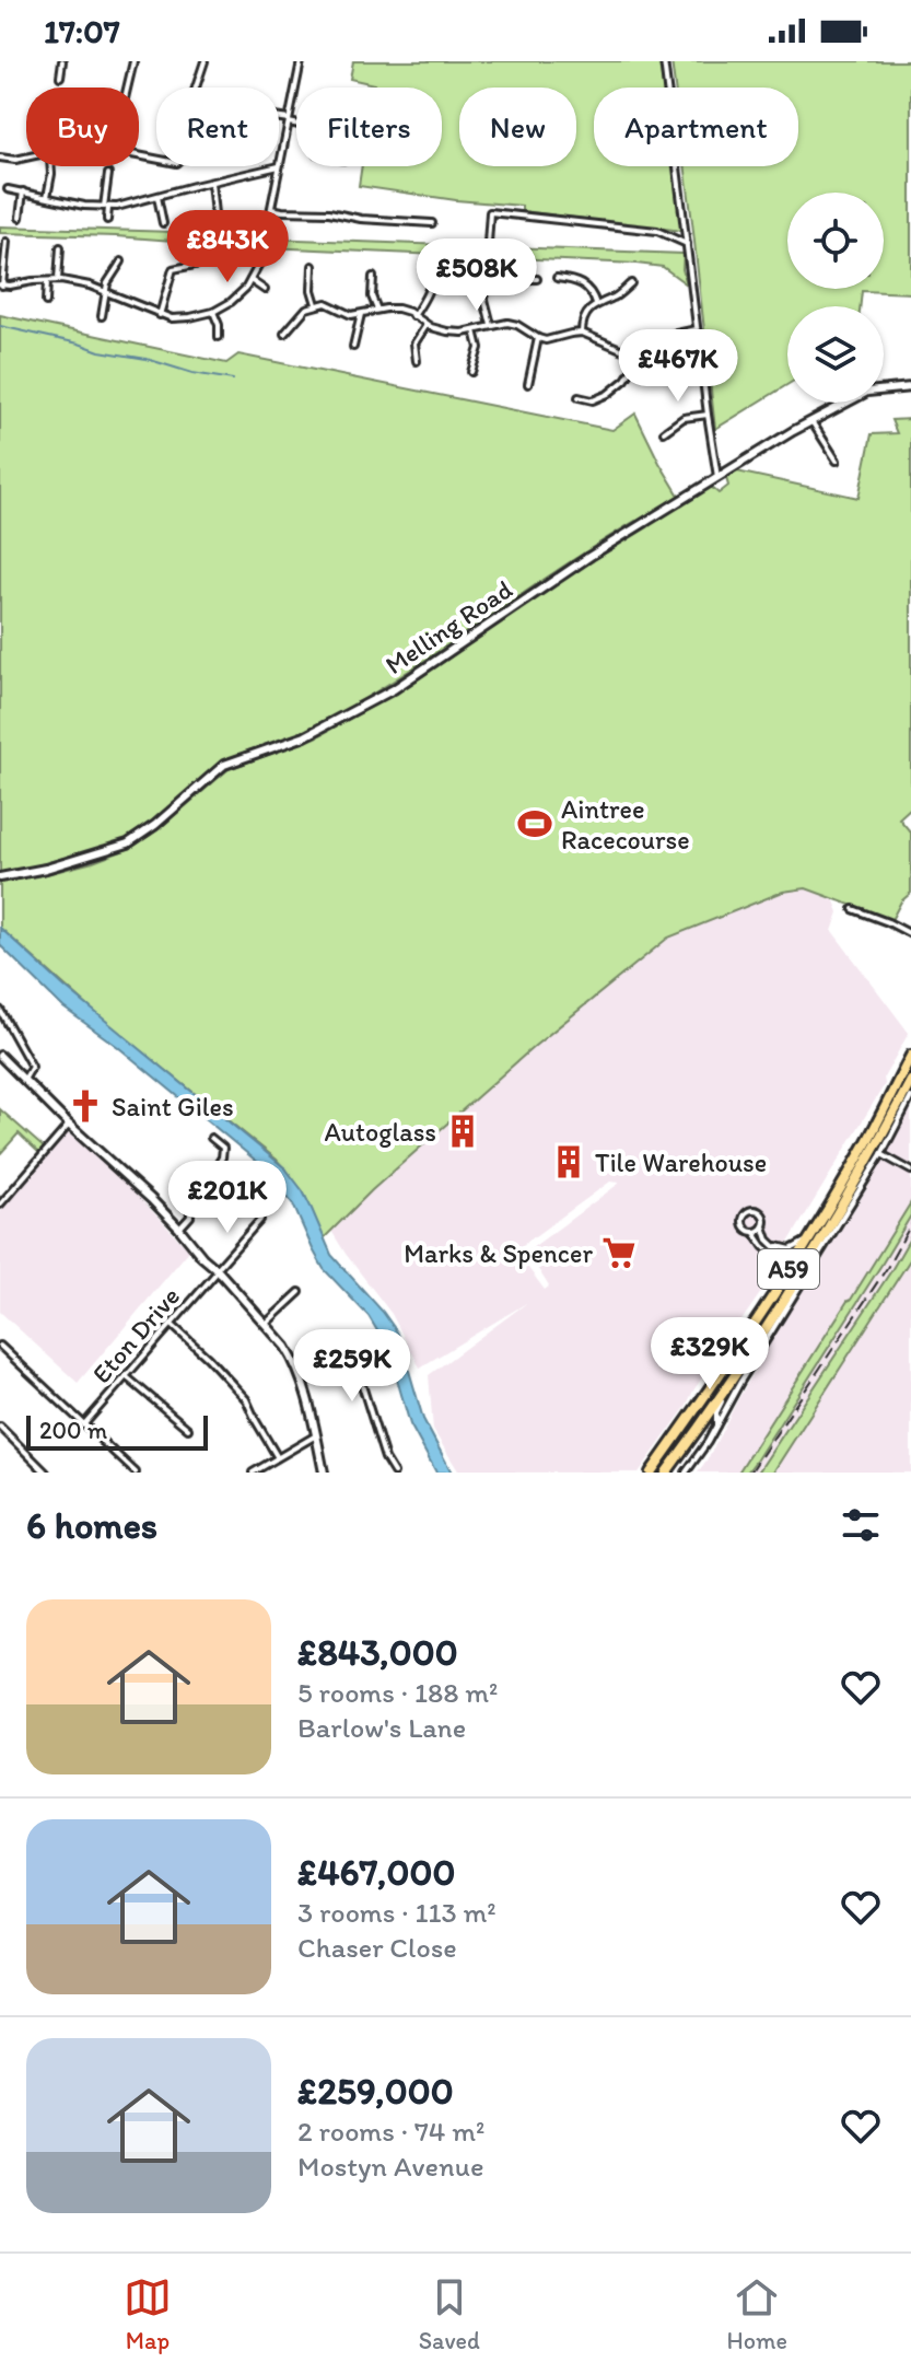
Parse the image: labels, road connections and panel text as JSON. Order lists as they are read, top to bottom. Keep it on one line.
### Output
{"streets":{"highway":["A59"],"street":["Melling Road","Eton Drive"]},"places":{"sports":["Aintree Racecourse"],"church":["Saint Giles"],"building":["Autoglass","Tile Warehouse"],"supermarket":["Marks & Spencer"]},"scale_bar":"200 m","page":{"status":"17:07","chip":["Buy","Rent","Filters","New","Apartment"],"price":["£843K","£508K","£467K","£201K","£329K","£259K"],"scale":"200 m","heading":"6 homes","list":[{"name":"£843,000","note":"5 rooms · 188 m² · Barlow's Lane"},{"name":"£467,000","note":"3 rooms · 113 m² · Chaser Close"},{"name":"£259,000","note":"2 rooms · 74 m² · Mostyn Avenue"}],"tabs":["Map","Saved","Home"]}}
